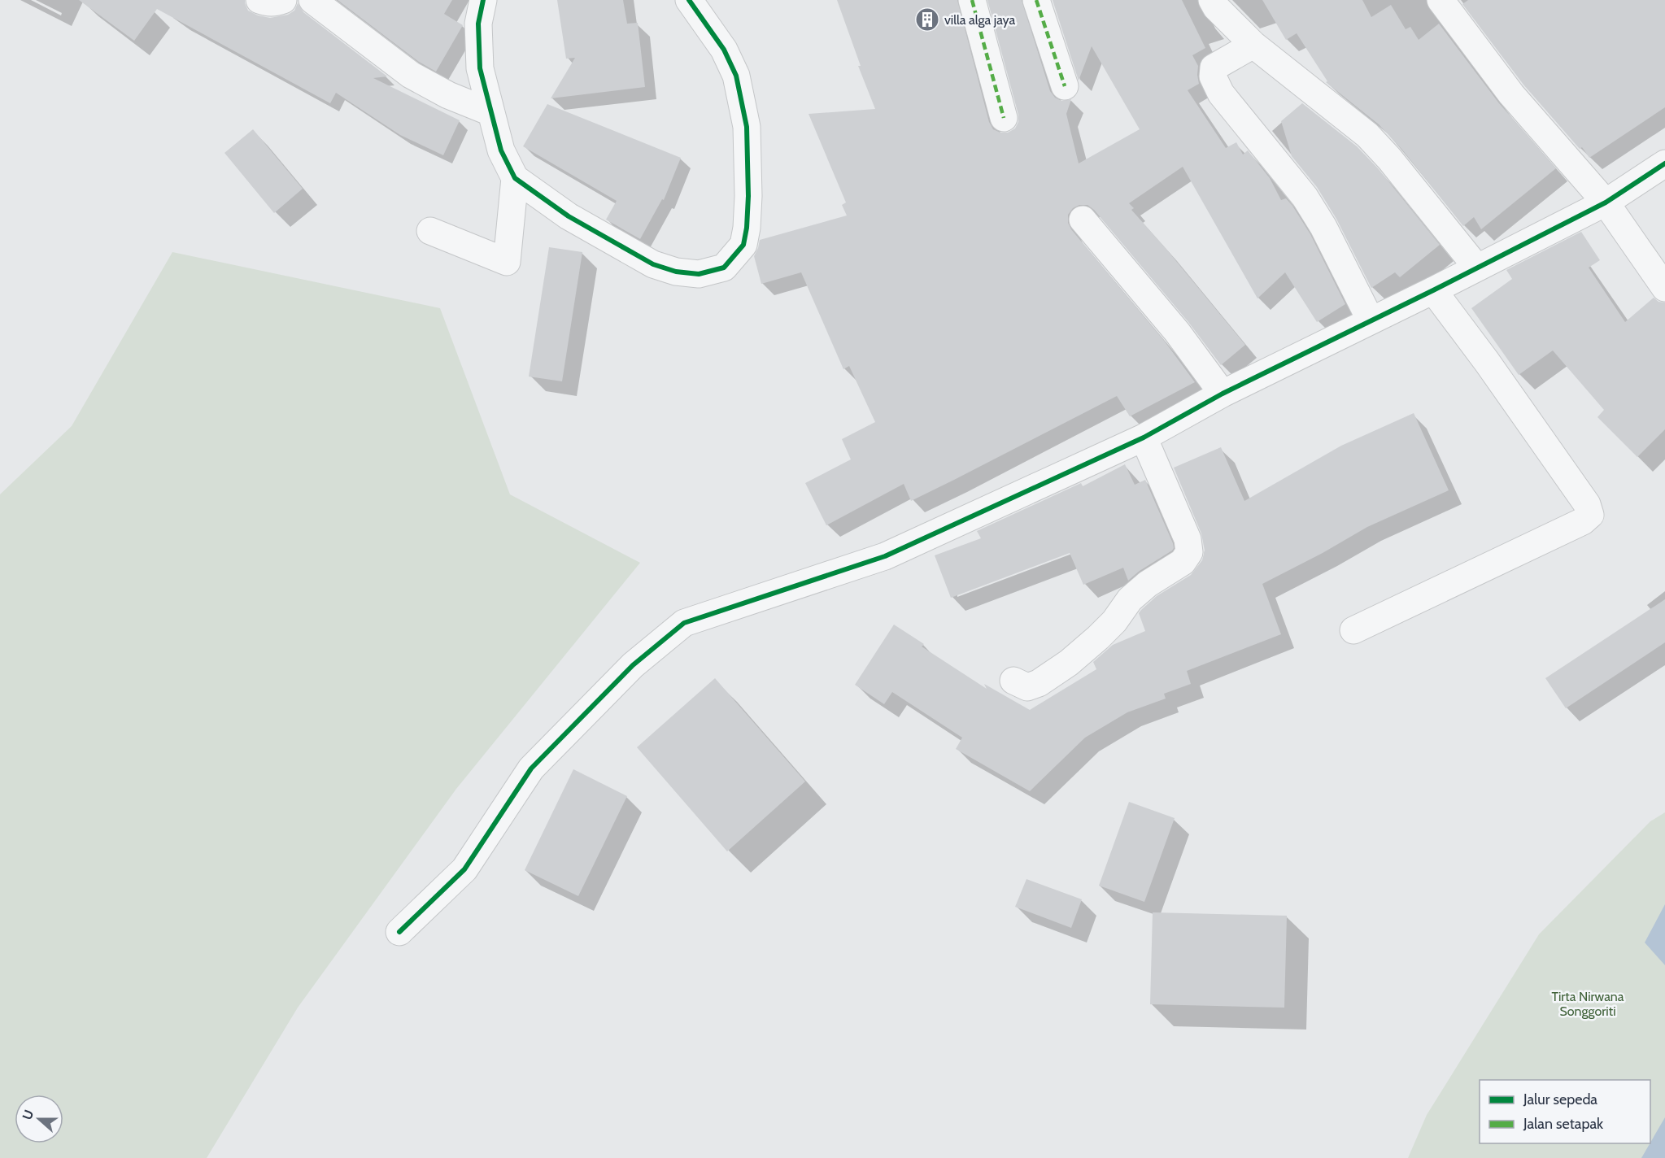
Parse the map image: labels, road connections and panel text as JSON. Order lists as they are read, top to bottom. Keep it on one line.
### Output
{"parks":["Tirta Nirwana Songgoriti"],"places":{"building":["villa alga jaya"]},"legend":["Jalur sepeda","Jalan setapak"],"north":"left"}
